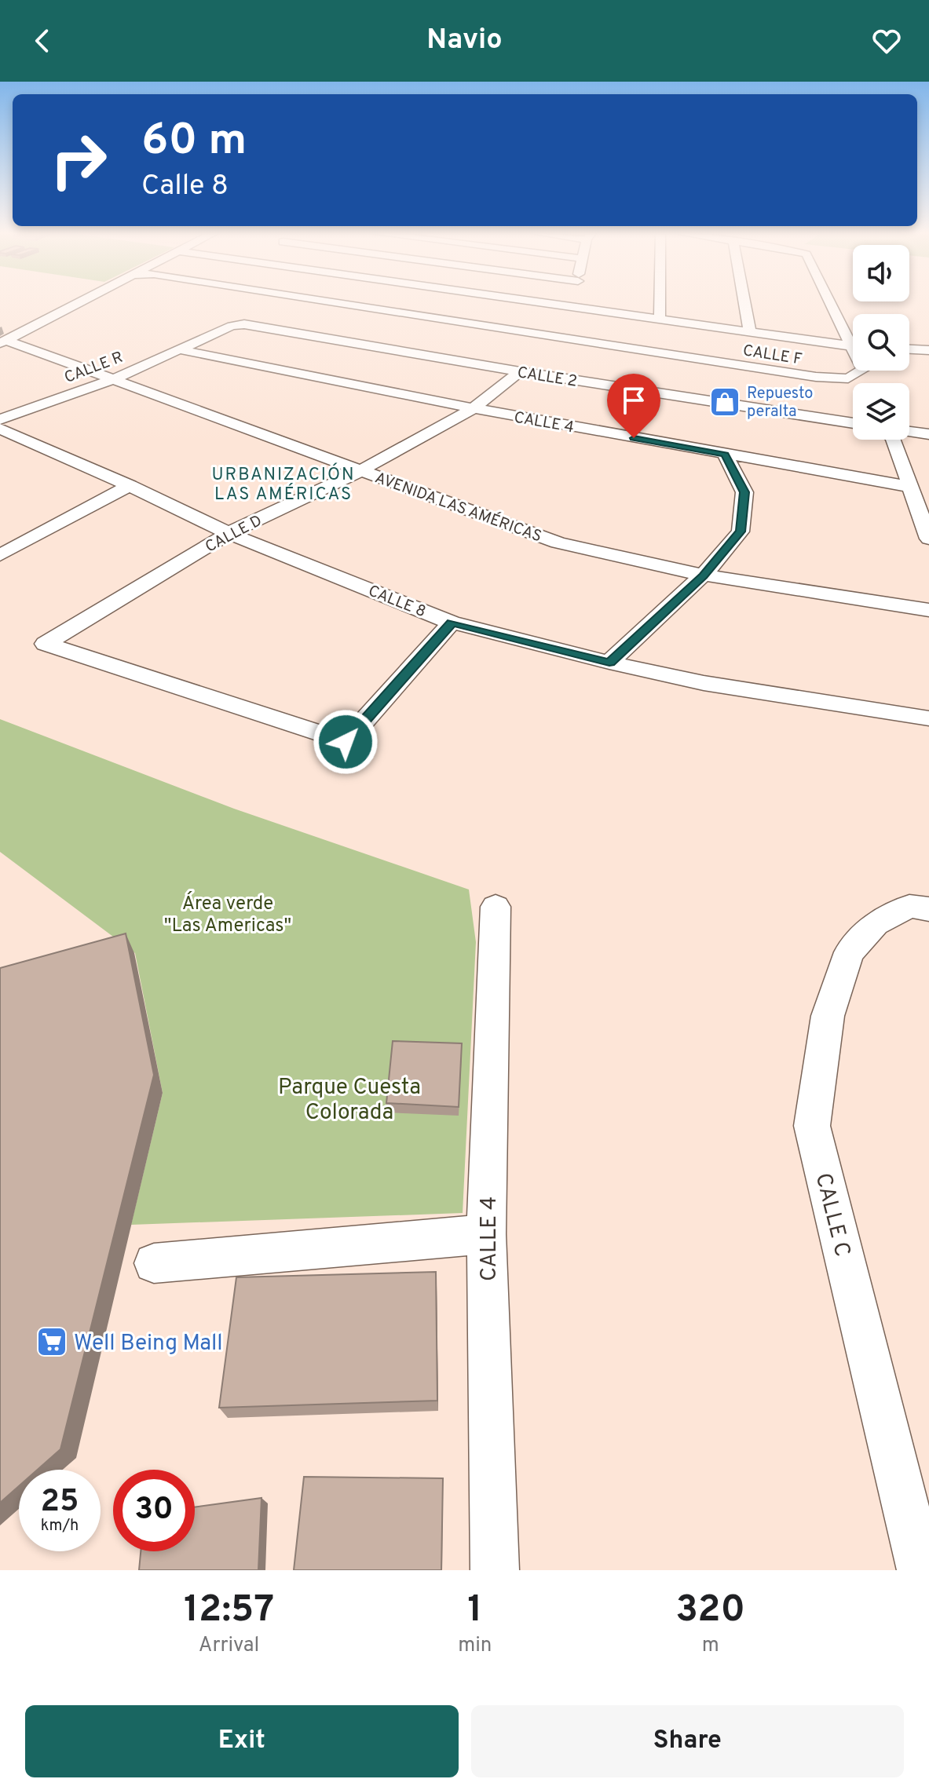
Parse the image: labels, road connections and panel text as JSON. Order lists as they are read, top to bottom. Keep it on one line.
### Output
{"streets":{"street":["CALLE F","CALLE R","CALLE 2","CALLE 4","AVENIDA LAS AMÉRICAS","CALLE D","CALLE 8","CALLE C"]},"crossings":[["CALLE R","CALLE 2"],["CALLE R","CALLE 4"],["CALLE R","AVENIDA LAS AMÉRICAS"],["CALLE 2","CALLE D"],["CALLE 4","CALLE D"],["AVENIDA LAS AMÉRICAS","CALLE D"],["CALLE D","CALLE 8"]],"districts":["URBANIZACIÓN LAS AMÉRICAS"],"parks":["Área verde \"Las Americas\"","Parque Cuesta Colorada"],"places":{"shop":["Repuesto peralta"],"supermarket":["Well Being Mall"]},"page":{"header":"Navio","turn":["60 m","Calle 8"],"speed":"25 km/h","limit":"30","eta":["12:57","Arrival","1","min","320","m"],"buttons":["Exit","Share"]}}
